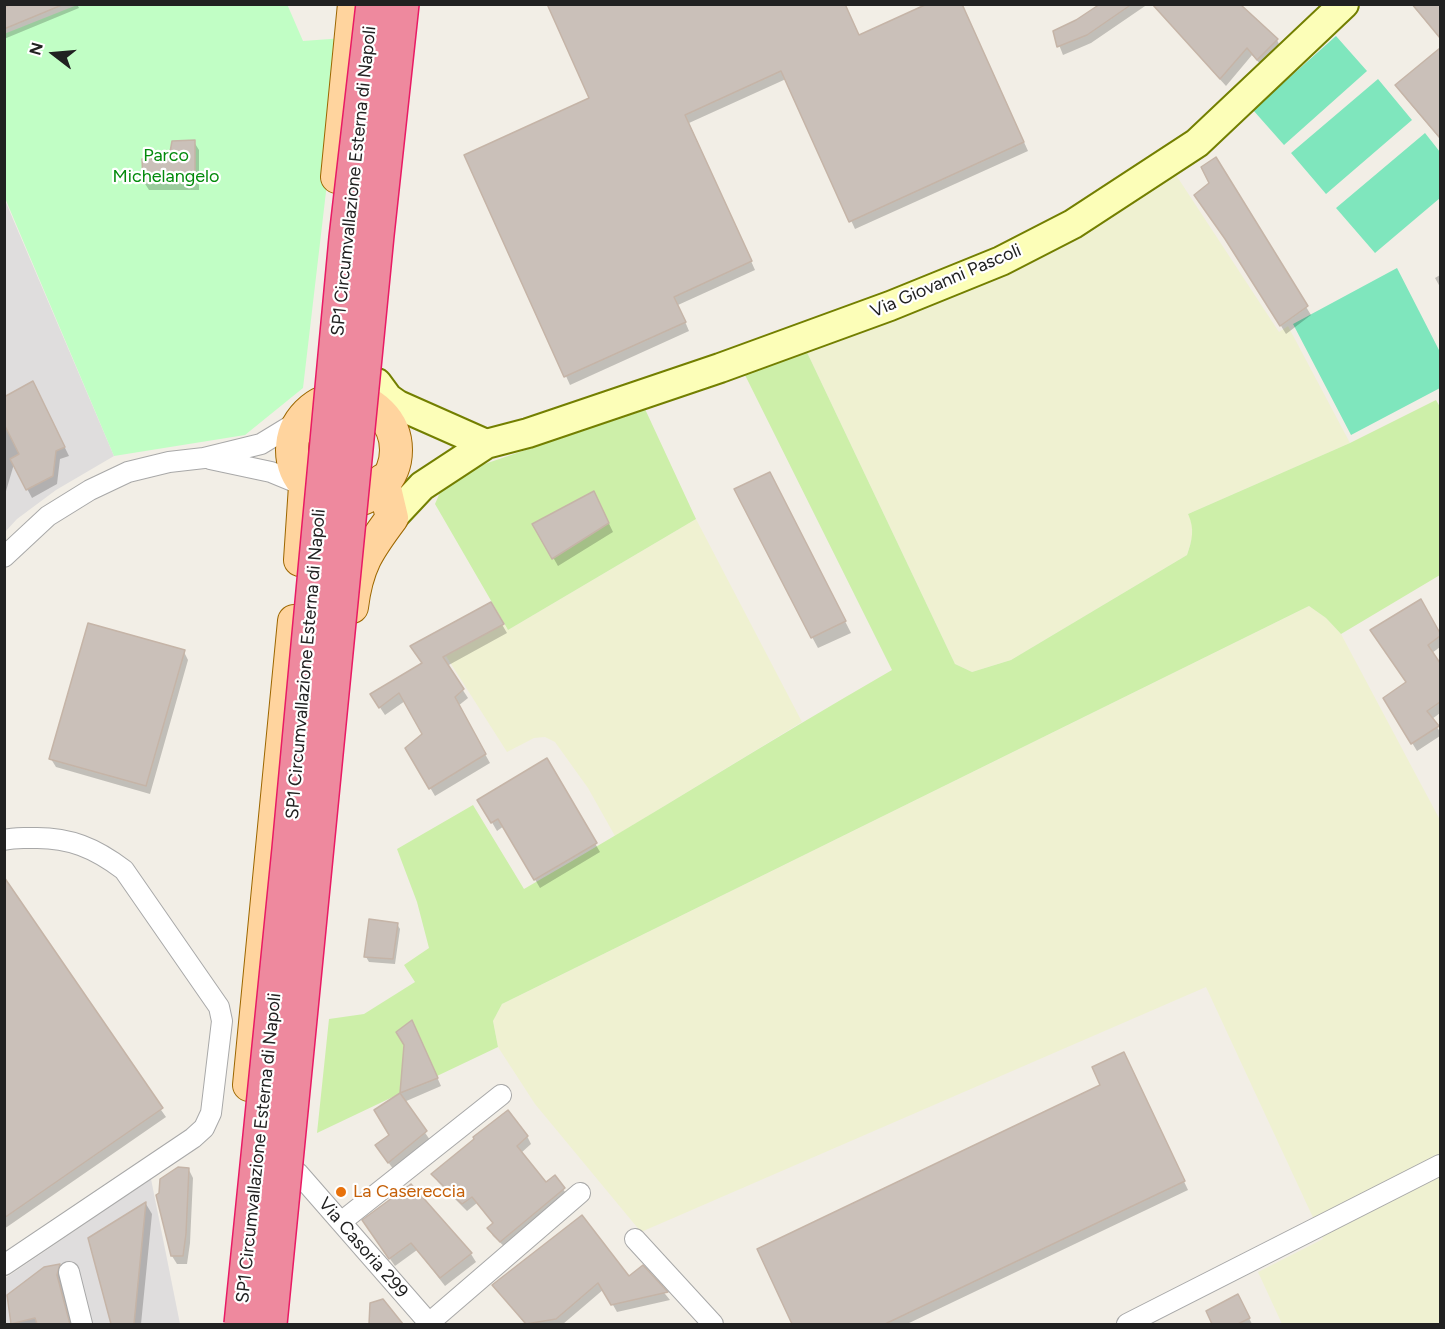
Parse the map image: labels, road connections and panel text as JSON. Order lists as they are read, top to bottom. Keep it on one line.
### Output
{"streets":{"highway":["SP1 Circumvallazione Esterna di Napoli"],"street":["Via Giovanni Pascoli","Via Casoria 299"]},"parks":["Parco Michelangelo"],"places":["La Casereccia"],"north":"left"}
